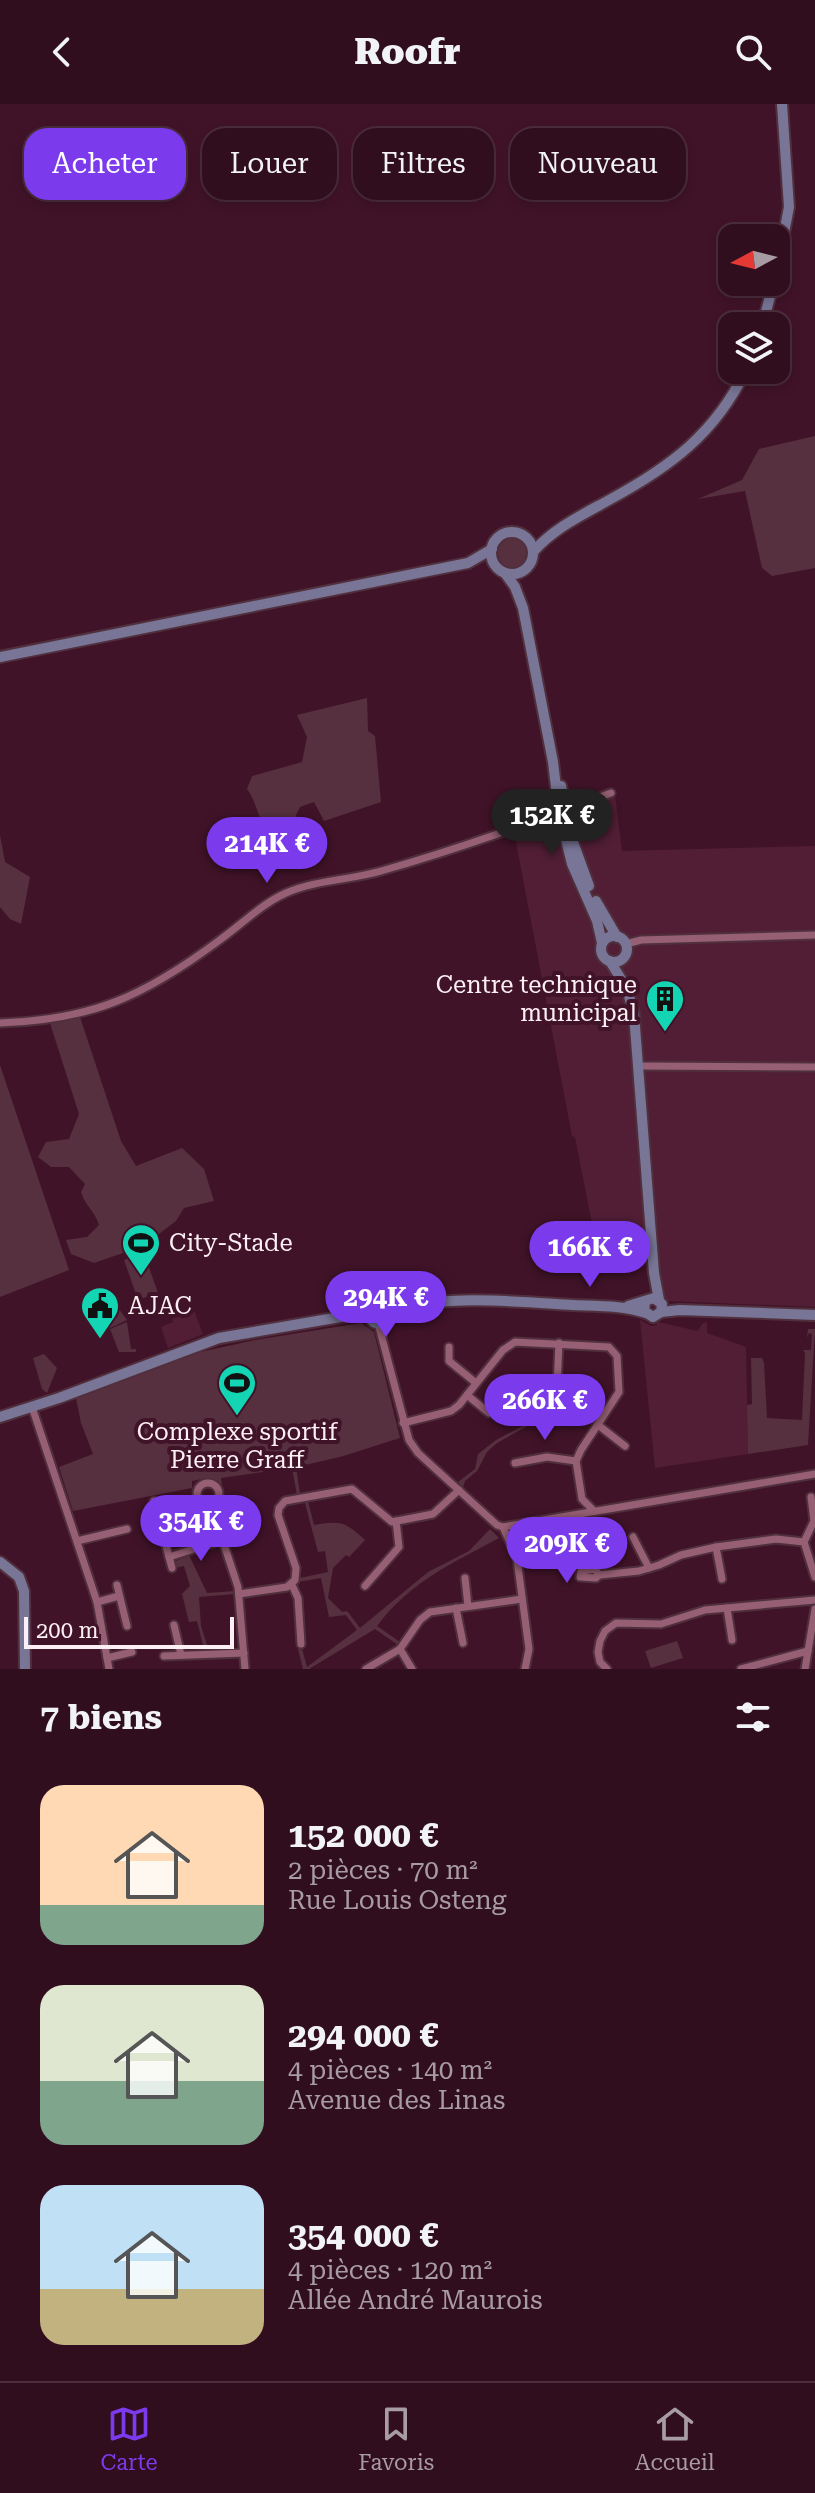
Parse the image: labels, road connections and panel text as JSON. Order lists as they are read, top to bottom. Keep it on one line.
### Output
{"places":{"building":["Centre technique municipal"],"sports":["City-Stade","Complexe sportif Pierre Graff"],"public building":["AJAC"]},"scale_bar":"200 m","north":"left","page":{"header":"Roofr","chip":["Acheter","Louer","Filtres","Nouveau"],"price":["152K €","214K €","166K €","294K €","266K €","354K €","209K €"],"scale":"200 m","heading":"7 biens","list":[{"name":"152 000 €","note":"2 pièces · 70 m² · Rue Louis Osteng"},{"name":"294 000 €","note":"4 pièces · 140 m² · Avenue des Linas"},{"name":"354 000 €","note":"4 pièces · 120 m² · Allée André Maurois"}],"tabs":["Carte","Favoris","Accueil"]}}
